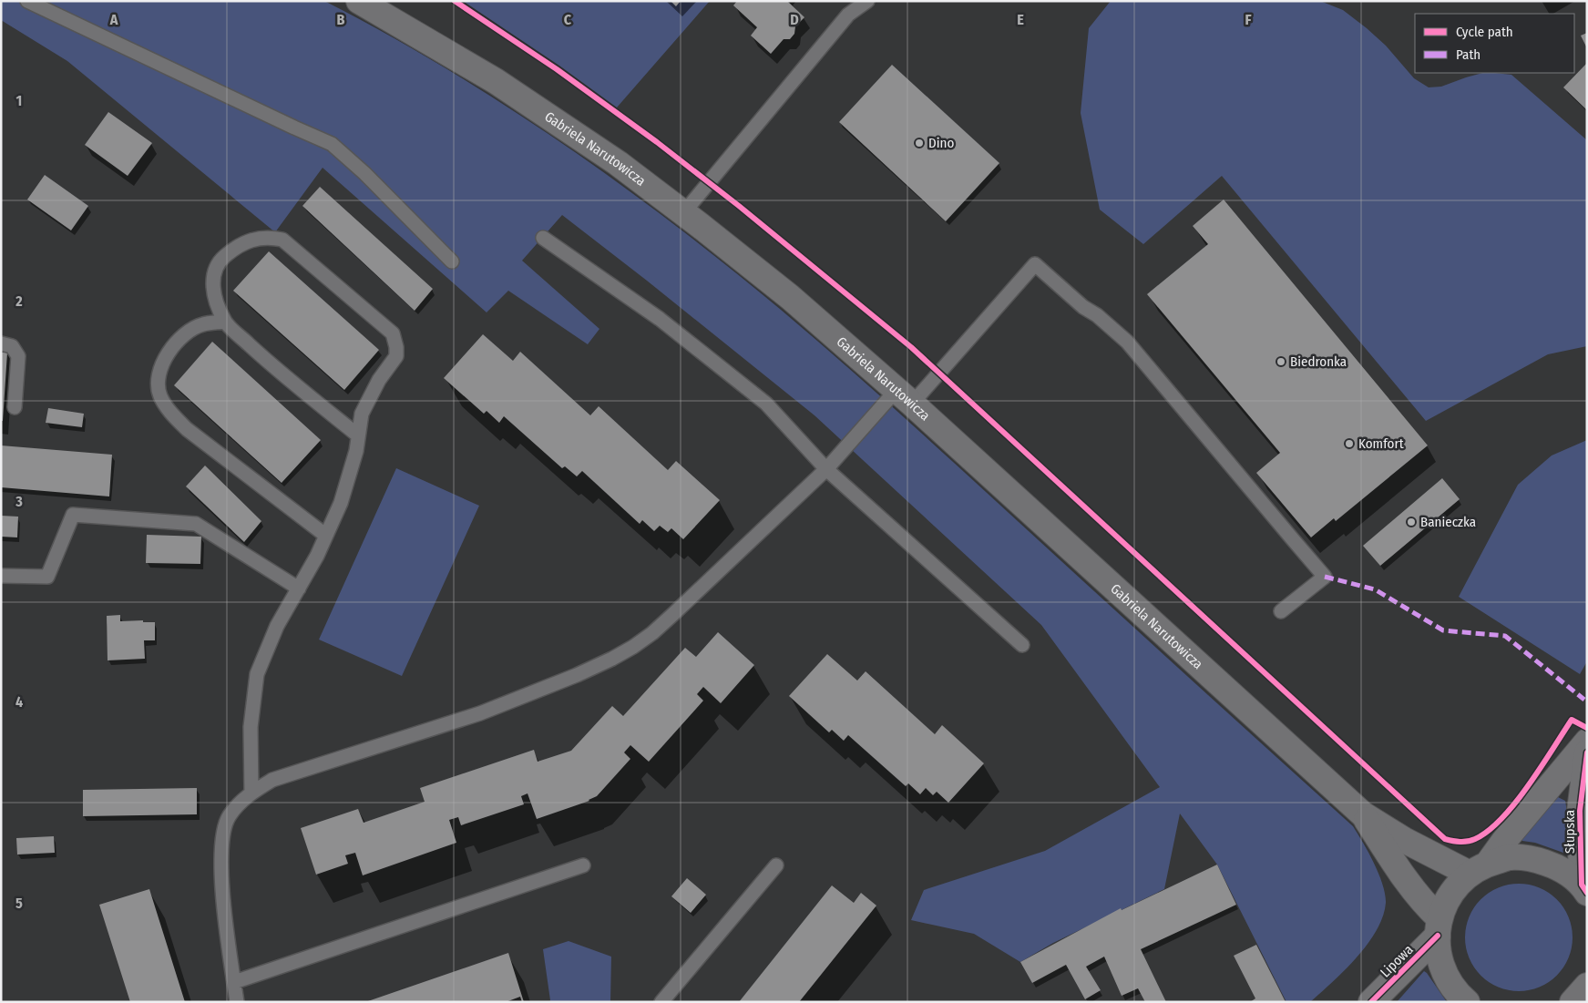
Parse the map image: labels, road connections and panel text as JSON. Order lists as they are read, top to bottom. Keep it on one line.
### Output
{"streets":{"main road":["Gabriela Narutowicza","Słupska","Lipowa"]},"crossings":[["Gabriela Narutowicza","Lipowa"]],"places":["Dino","Biedronka","Komfort","Banieczka"],"legend":["Cycle path","Path"],"grid":{"columns":["A","B","C","D","E","F"],"rows":["1","2","3","4","5"]}}
